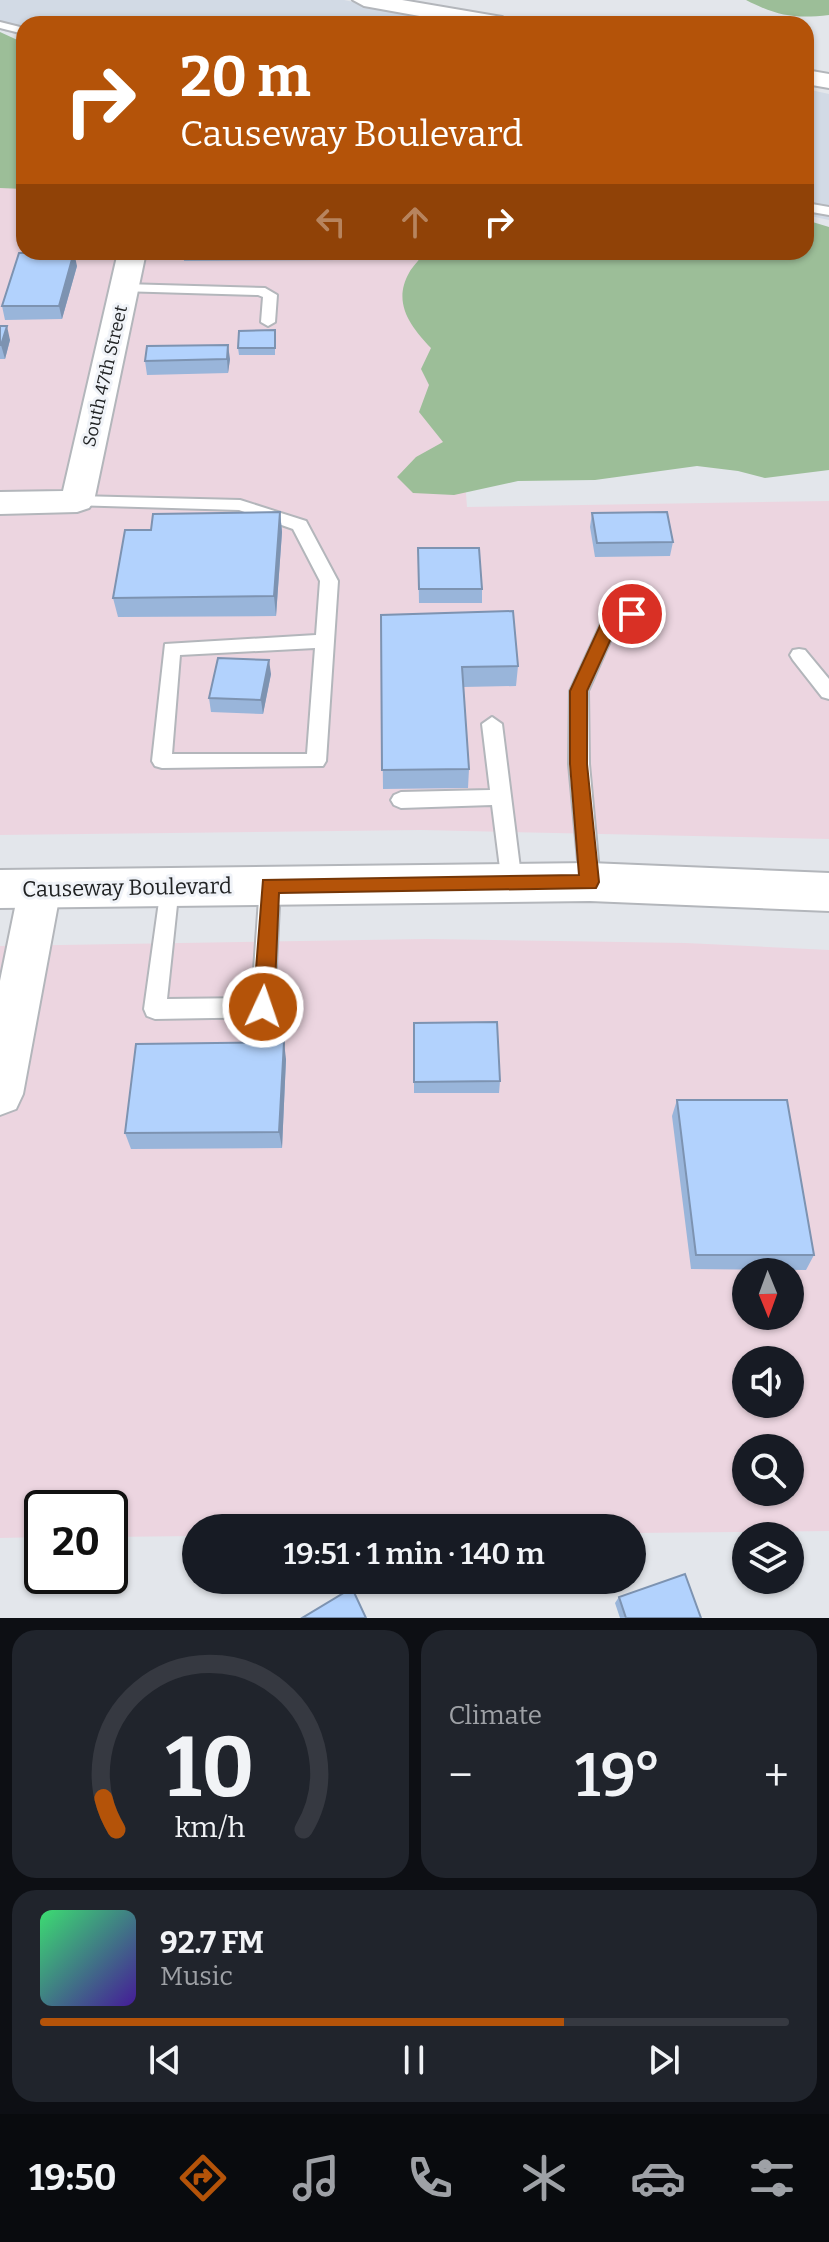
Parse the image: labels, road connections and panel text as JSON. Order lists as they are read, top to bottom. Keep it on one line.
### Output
{"streets":{"main road":["Causeway Boulevard"],"street":["South 47th Street"]},"north":"bottom","page":{"turn":["20 m","Causeway Boulevard"],"limit":"20","trip":"19:51 · 1 min · 140 m","tile":"Climate","heat":["−","19°","+"],"song":["92.7 FM","Music"],"tabs":"19:50","gauge":["10","km/h"]}}
